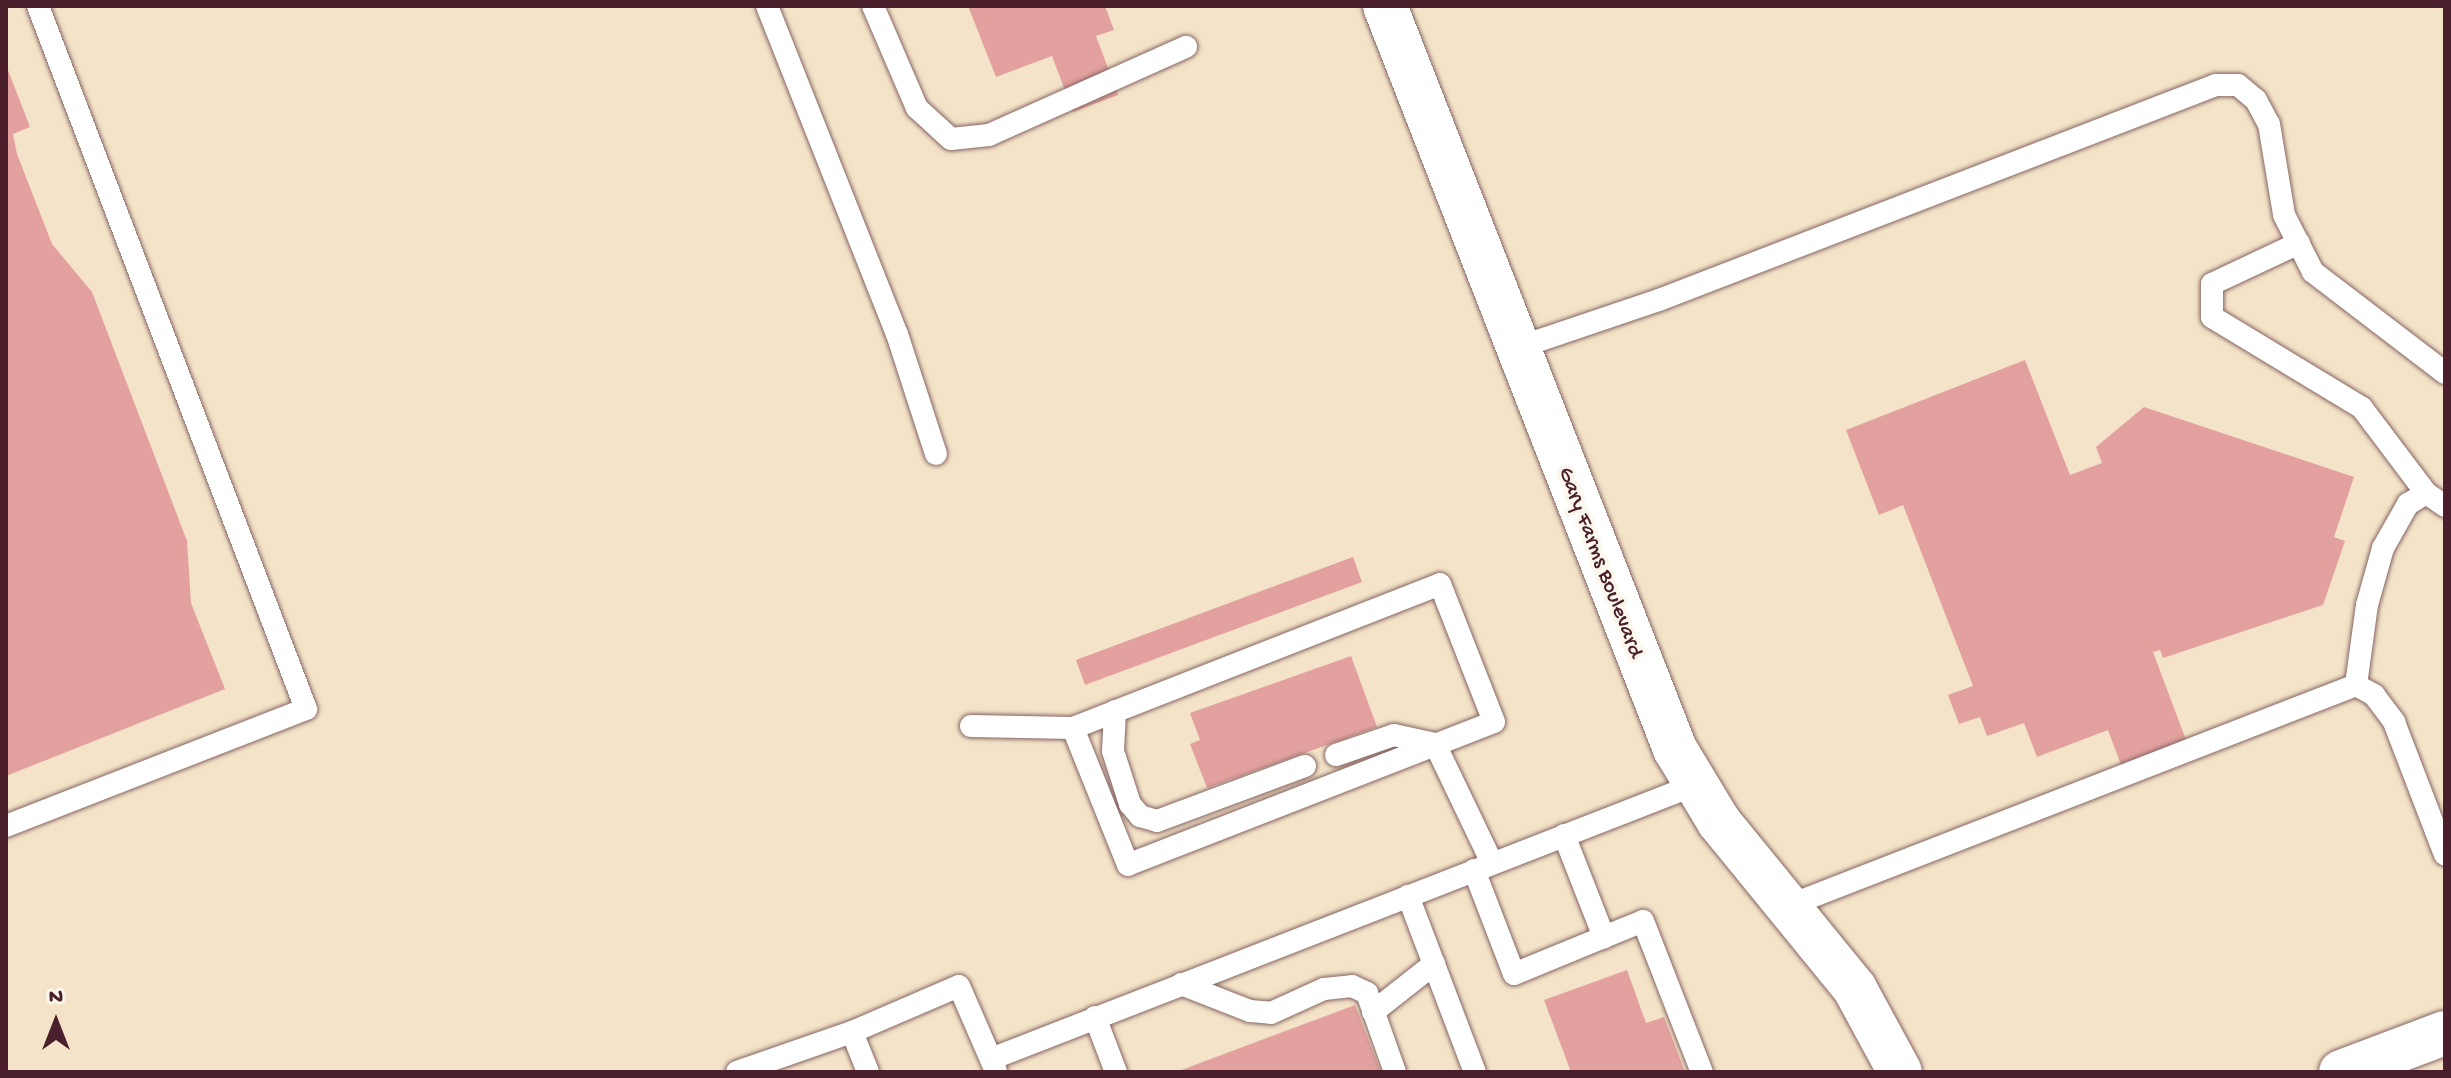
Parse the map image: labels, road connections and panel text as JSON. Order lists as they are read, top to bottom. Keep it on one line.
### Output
{"streets":{"street":["Gary Farms Boulevard"]},"north":"top"}
